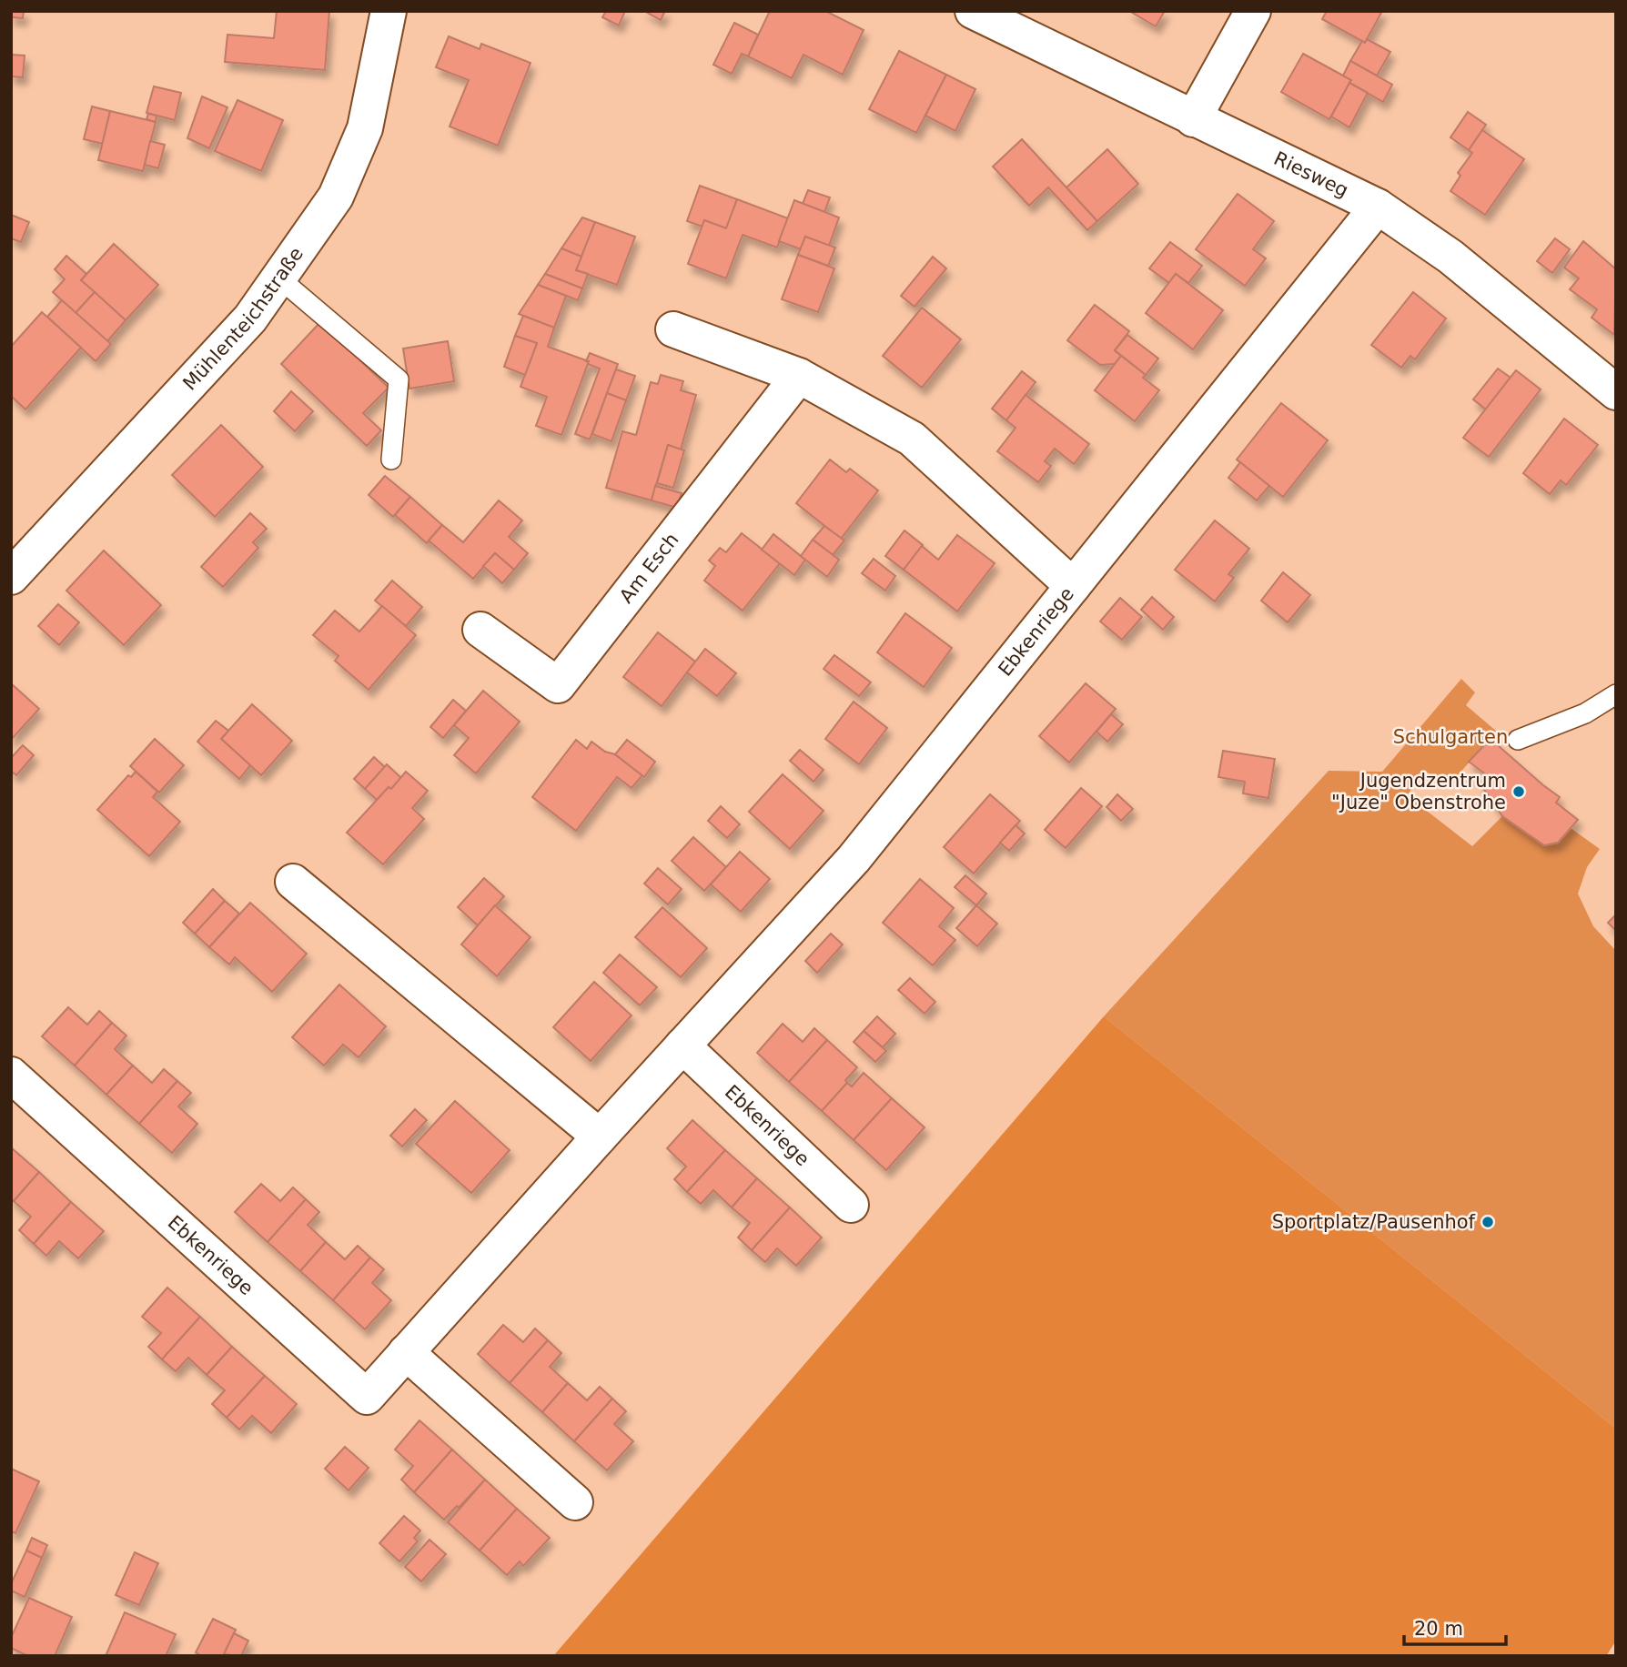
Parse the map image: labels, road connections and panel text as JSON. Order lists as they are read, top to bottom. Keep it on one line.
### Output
{"streets":{"street":["Riesweg","Mühlenteichstraße","Am Esch","Ebkenriege"]},"crossings":[["Riesweg","Ebkenriege"]],"parks":["Schulgarten"],"places":["Jugendzentrum \"Juze\" Obenstrohe","Sportplatz/Pausenhof"],"scale_bar":"20 m"}
